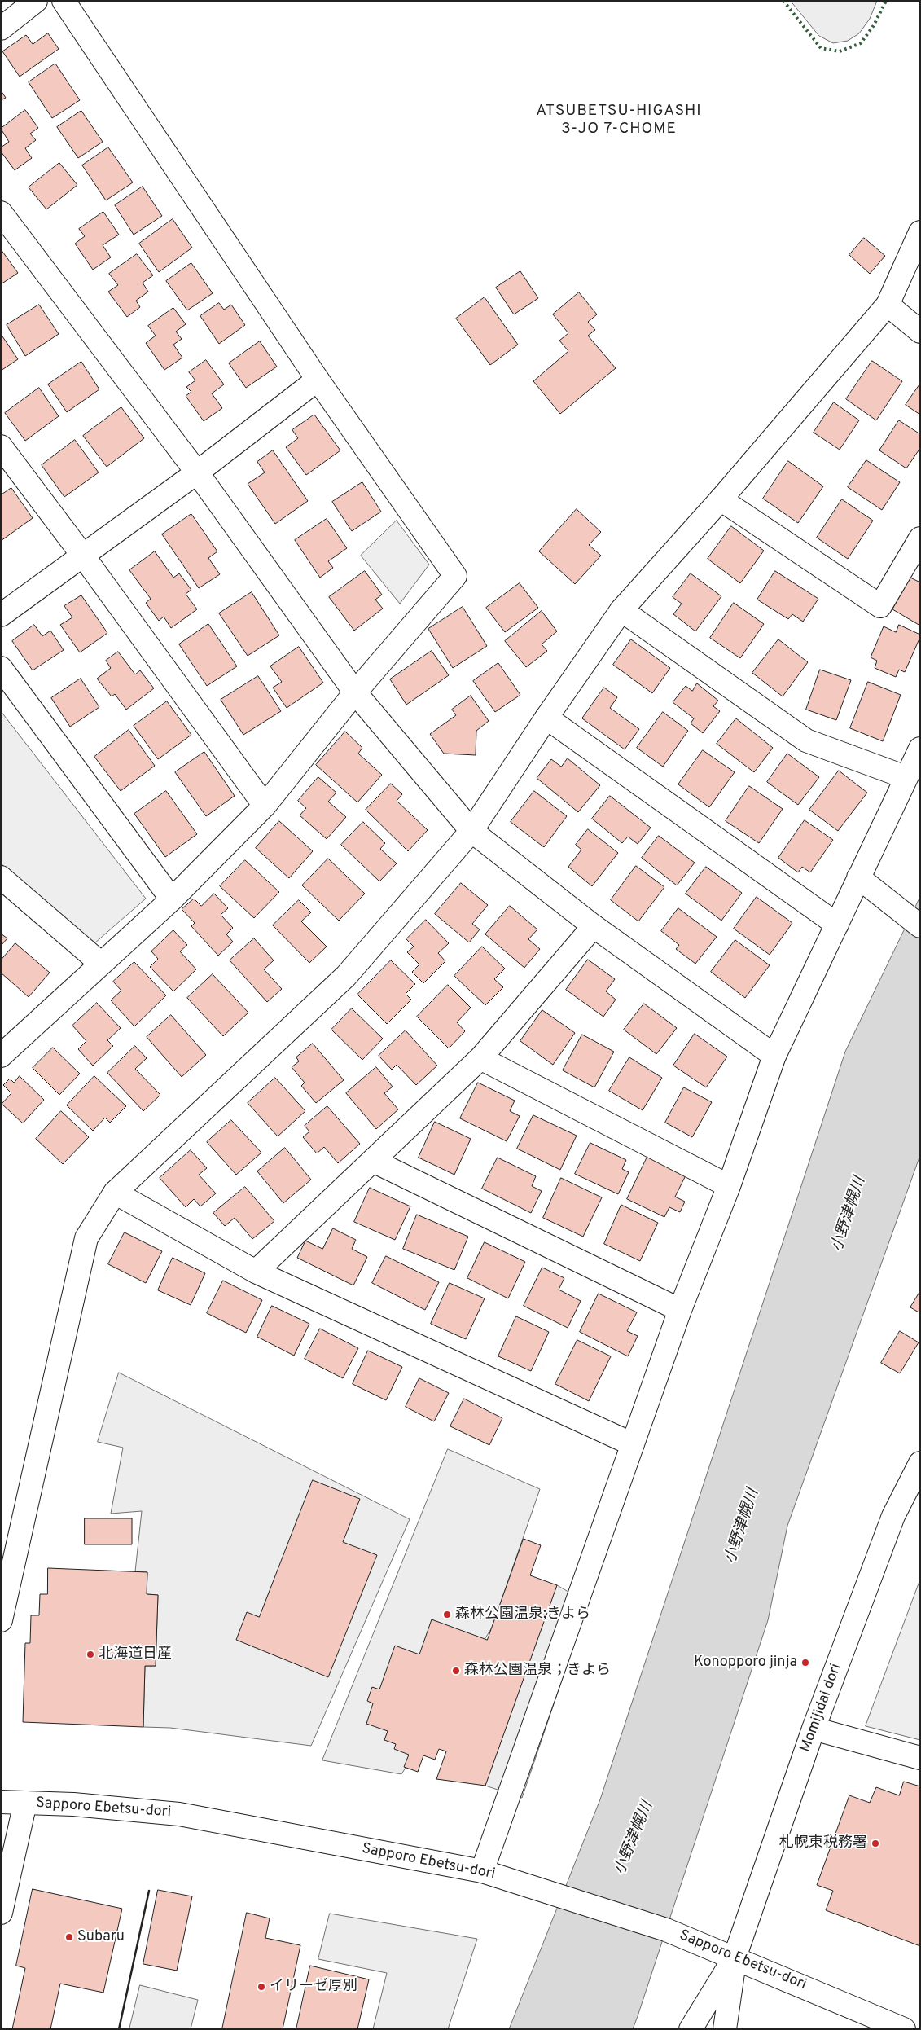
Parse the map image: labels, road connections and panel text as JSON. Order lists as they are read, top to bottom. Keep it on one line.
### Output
{"streets":{"main road":["Momijidai dori","Sapporo Ebetsu-dori"]},"crossings":[["Momijidai dori","Sapporo Ebetsu-dori"]],"districts":["ATSUBETSU-HIGASHI 3-JO 7-CHOME"],"water":["小野津幌川"],"places":["森林公園温泉;きよら","北海道日産","Konopporo jinja","森林公園温泉；きよら","札幌東税務署","Subaru","イリーゼ厚別"]}
